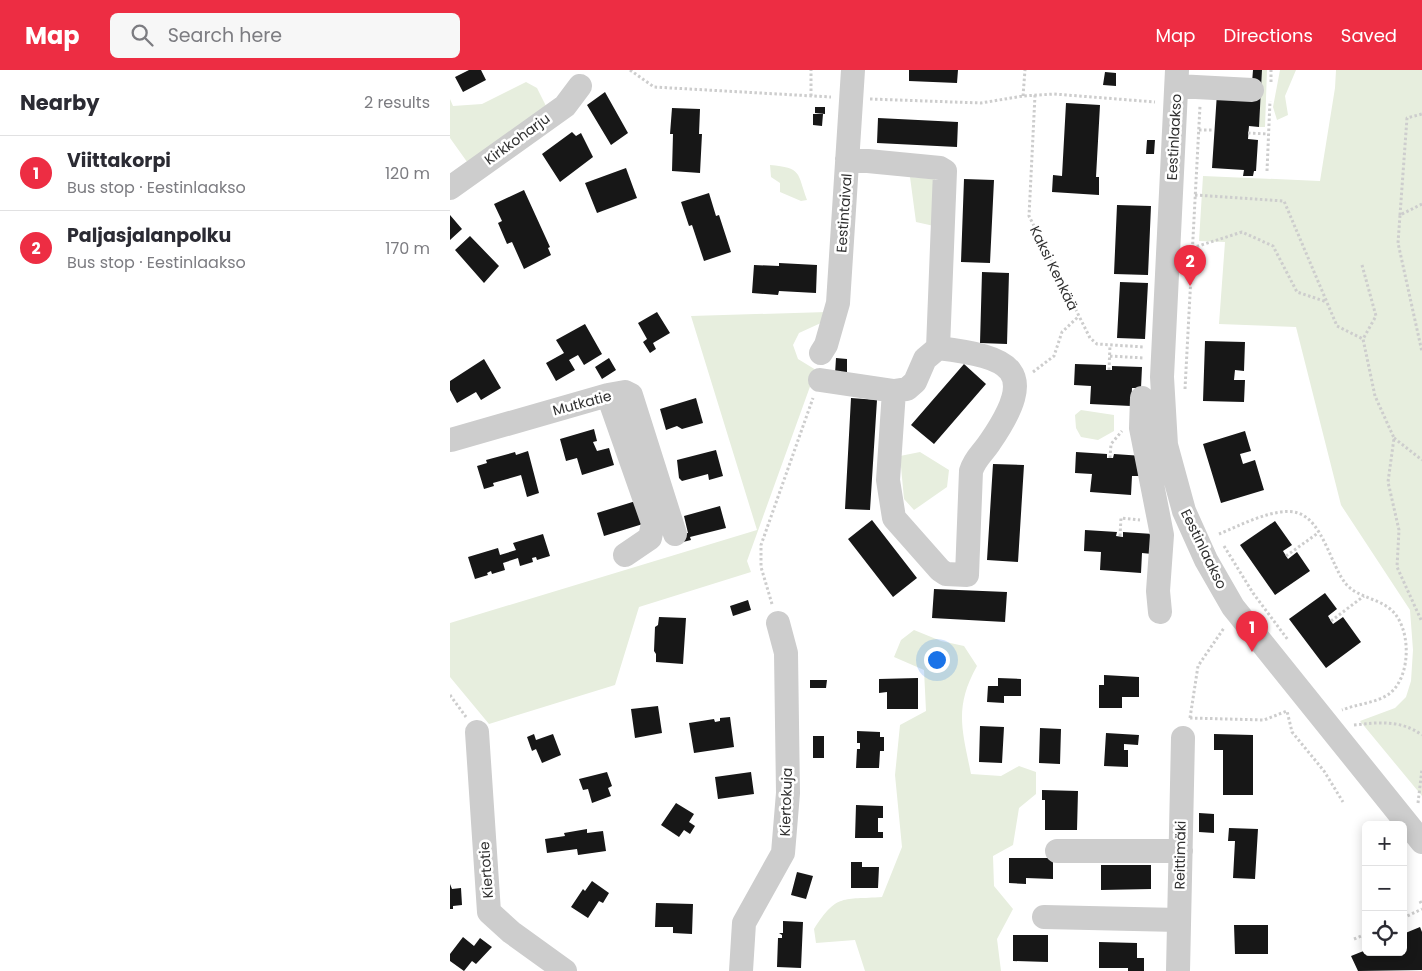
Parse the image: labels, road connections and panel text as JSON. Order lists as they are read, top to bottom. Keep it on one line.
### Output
{"streets":{"street":["Eestinlaakso","Kirkkoharju","Eestintaival","Mutkatie","Kiertokuja","Reittimäki","Kiertotie"],"path":["Kaksi Kenkää"]},"crossings":[["Eestinlaakso","Kaksi Kenkää"]],"page":{"header":"Map","search":"Search here","nav":["Map","Directions","Saved"],"heading":["Nearby","2 results"],"list":[{"mark":"1","name":"Viittakorpi","note":"Bus stop · Eestinlaakso","value":"120 m"},{"mark":"2","name":"Paljasjalanpolku","note":"Bus stop · Eestinlaakso","value":"170 m"}],"pins":["2","1"],"map_buttons":["+","−"]}}
